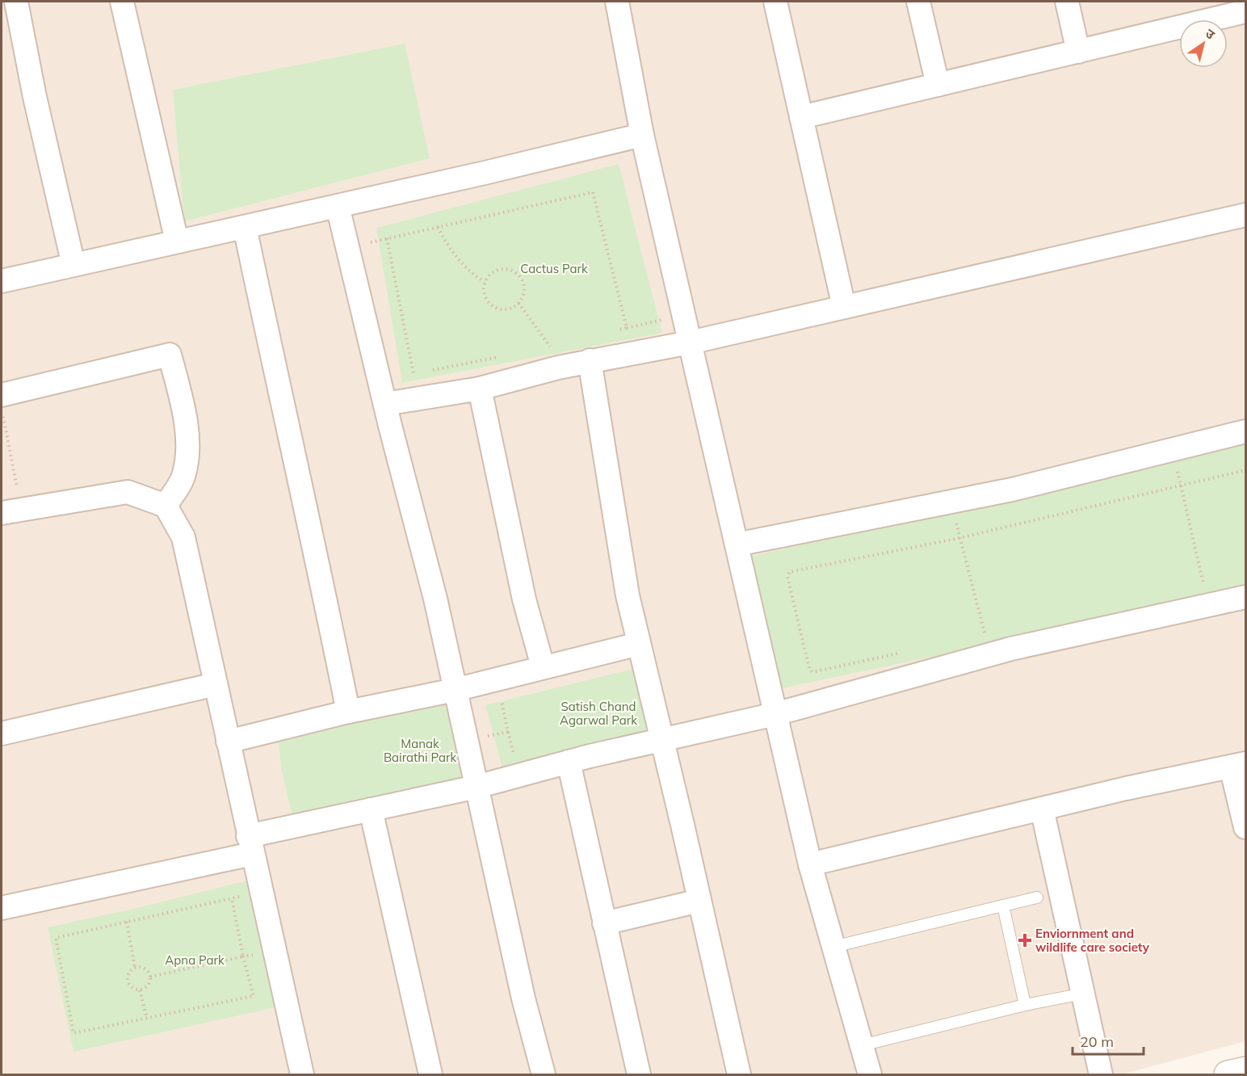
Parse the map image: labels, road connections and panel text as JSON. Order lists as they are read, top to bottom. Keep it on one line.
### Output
{"parks":["Cactus Park","Satish Chand Agarwal Park","Manak Bairathi Park","Apna Park"],"places":{"health":["Enviornment and wildlife care society"]},"scale_bar":"20 m","north":"top right"}
